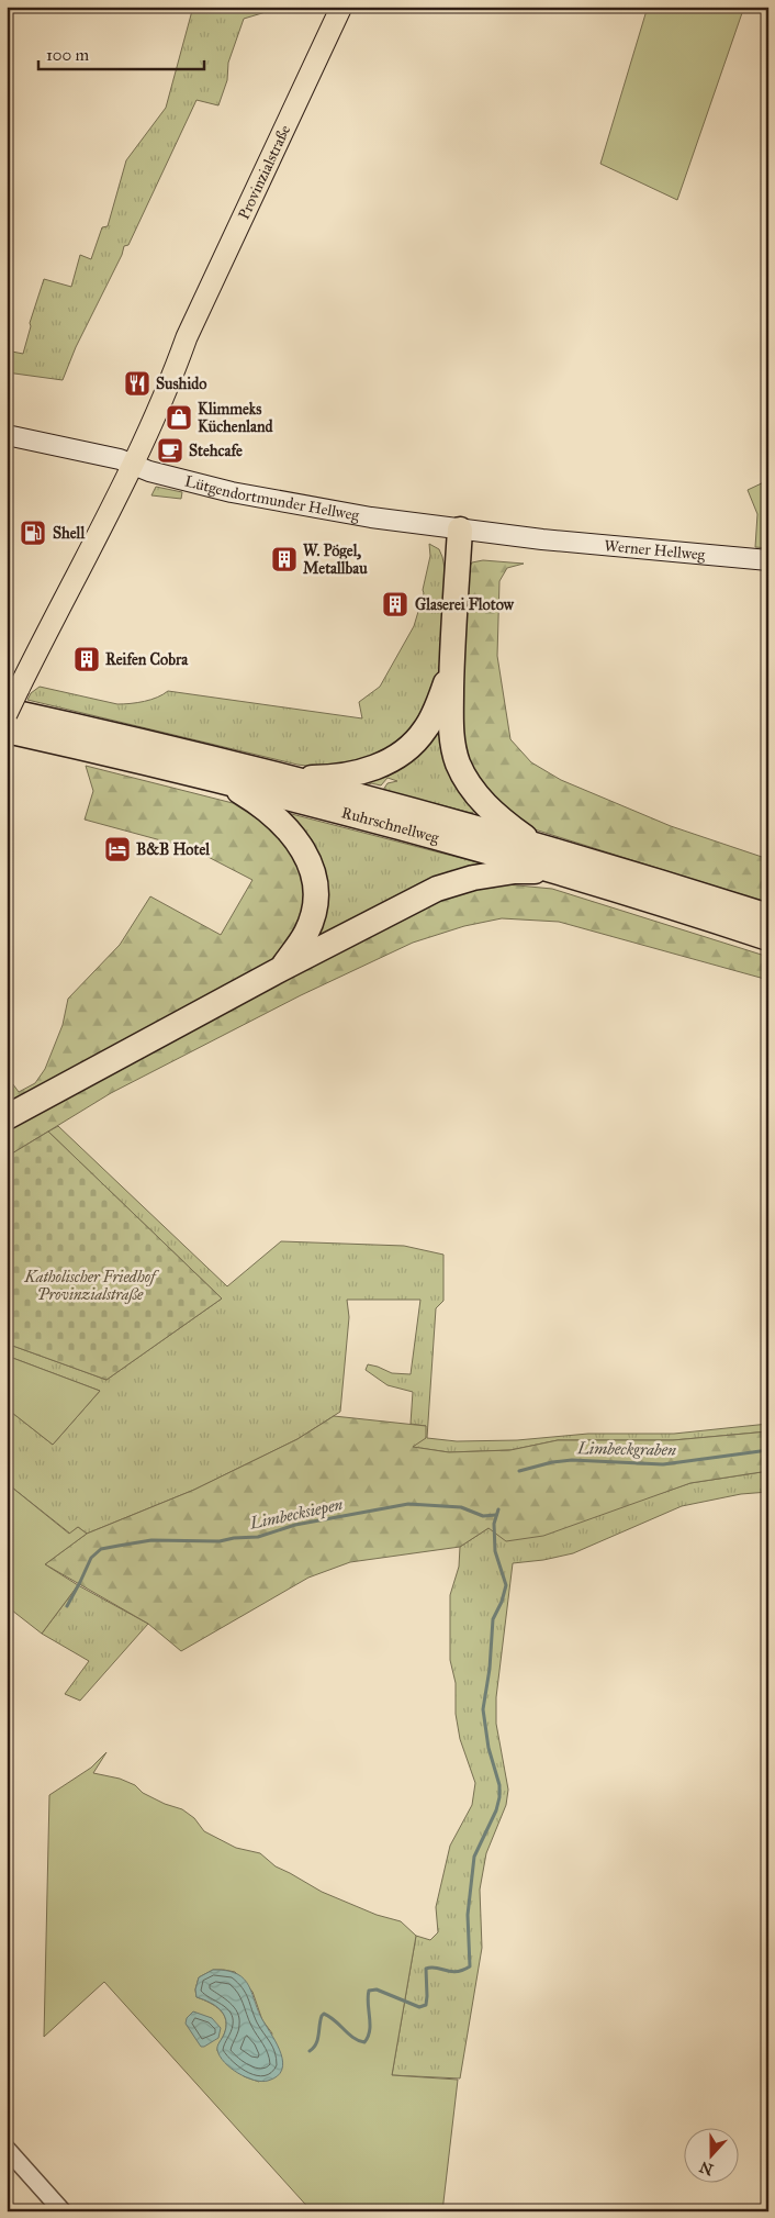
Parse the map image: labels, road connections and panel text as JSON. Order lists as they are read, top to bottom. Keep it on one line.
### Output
{"streets":{"highway":["Ruhrschnellweg"],"main road":["Provinzialstraße","Lütgendortmunder Hellweg","Werner Hellweg"]},"crossings":[["Provinzialstraße","Lütgendortmunder Hellweg"],["Provinzialstraße","Ruhrschnellweg"],["Lütgendortmunder Hellweg","Werner Hellweg"]],"water":["Limbeckgraben","Limbecksiepen"],"parks":["Katholischer Friedhof Provinzialstraße"],"places":{"restaurant":["Sushido"],"shop":["Klimmeks Küchenland"],"cafe":["Stehcafe"],"fuel station":["Shell"],"building":["W. Pögel, Metallbau","Glaserei Flotow","Reifen Cobra"],"hotel":["B&B Hotel"]},"scale_bar":"100 m","north":"bottom"}
